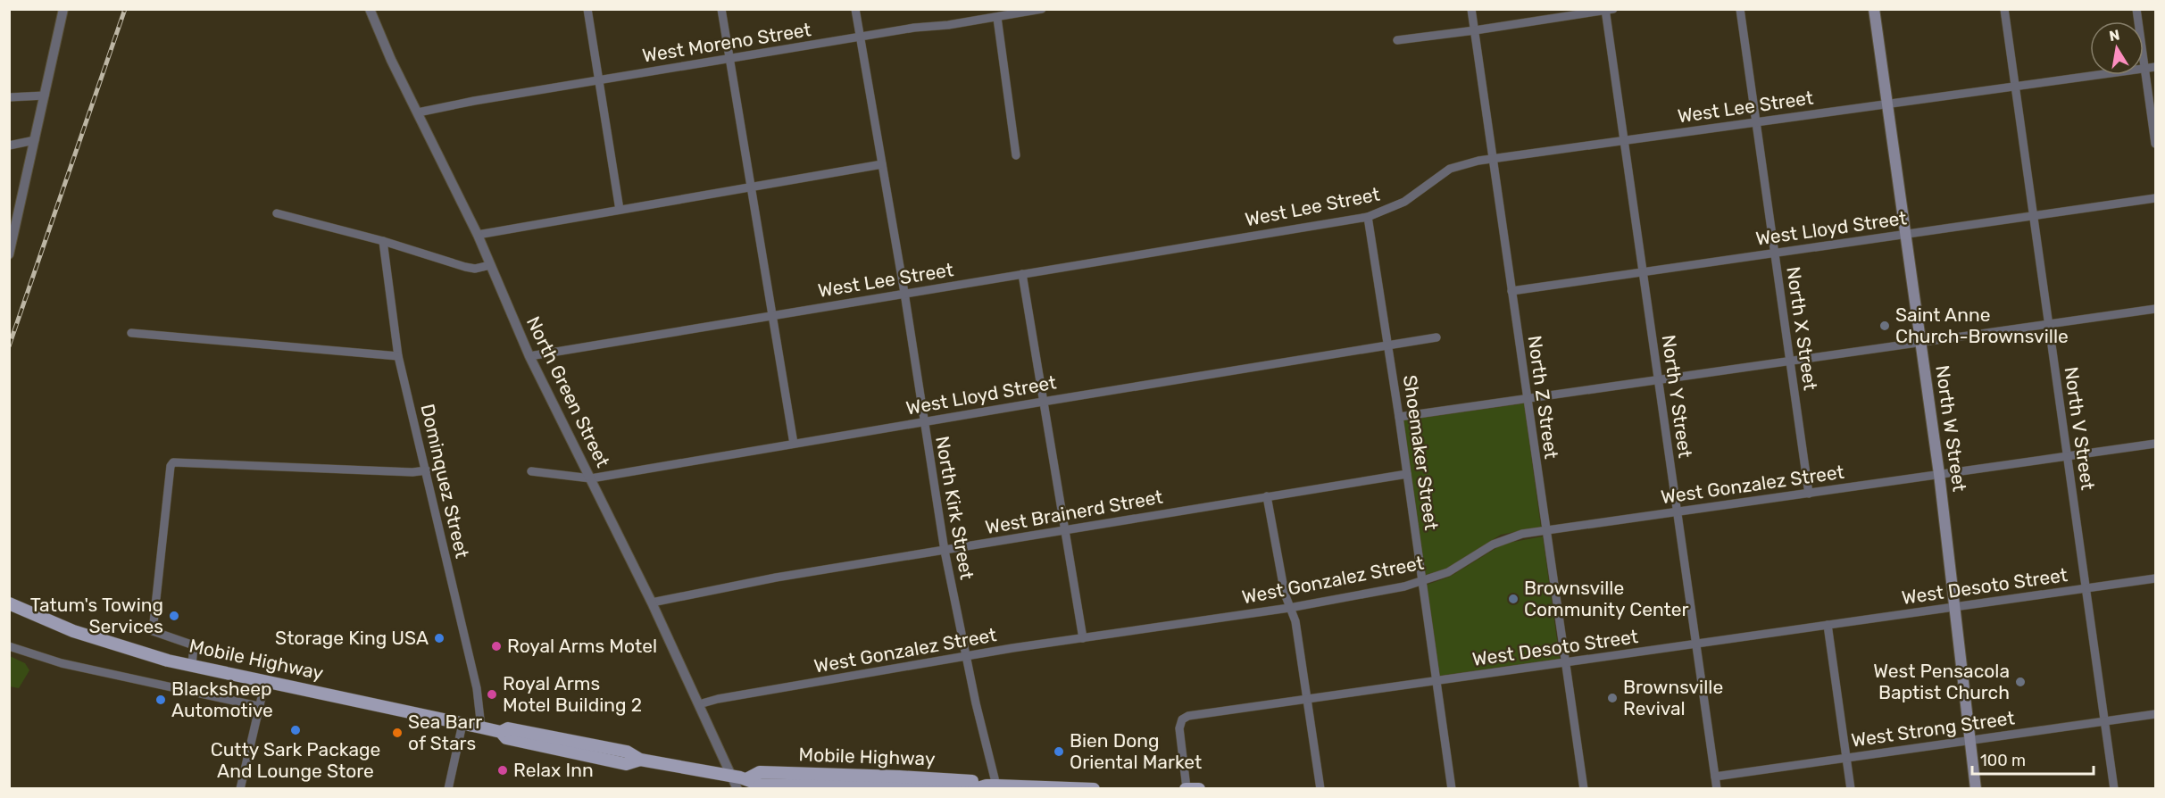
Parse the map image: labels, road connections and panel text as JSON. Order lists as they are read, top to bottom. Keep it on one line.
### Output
{"streets":{"main road":["North W Street","Mobile Highway"],"street":["West Moreno Street","West Lee Street","West Lloyd Street","North X Street","North Green Street","North Y Street","North Z Street","North V Street","Shoemaker Street","Dominquez Street","West Gonzalez Street","North Kirk Street","West Brainerd Street","West Desoto Street","West Strong Street"]},"crossings":[["West Moreno Street","North Green Street"],["West Moreno Street","North Kirk Street"],["West Lee Street","North X Street"],["West Lee Street","North Green Street"],["West Lee Street","North Y Street"],["West Lee Street","North Z Street"],["West Lee Street","North W Street"],["West Lee Street","North V Street"],["West Lee Street","Shoemaker Street"],["West Lee Street","North Kirk Street"],["West Lloyd Street","North X Street"],["West Lloyd Street","North Green Street"],["West Lloyd Street","North Y Street"],["West Lloyd Street","North Z Street"],["West Lloyd Street","North W Street"],["West Lloyd Street","North V Street"],["West Lloyd Street","Shoemaker Street"],["West Lloyd Street","North Kirk Street"],["North X Street","West Gonzalez Street"],["North Green Street","West Gonzalez Street"],["North Green Street","West Brainerd Street"],["North Green Street","Mobile Highway"],["North Y Street","West Gonzalez Street"],["North Y Street","West Desoto Street"],["North Y Street","West Strong Street"],["North Z Street","West Gonzalez Street"],["North Z Street","West Desoto Street"],["North W Street","West Gonzalez Street"],["North W Street","West Desoto Street"],["North W Street","West Strong Street"],["North V Street","West Gonzalez Street"],["North V Street","West Desoto Street"],["North V Street","West Strong Street"],["Shoemaker Street","West Gonzalez Street"],["Shoemaker Street","West Brainerd Street"],["Shoemaker Street","West Desoto Street"],["Dominquez Street","Mobile Highway"],["West Gonzalez Street","North Kirk Street"],["North Kirk Street","West Brainerd Street"],["North Kirk Street","Mobile Highway"]],"places":["Saint Anne Church-Brownsville","Brownsville Community Center","Tatum's Towing Services","Storage King USA","Royal Arms Motel","West Pensacola Baptist Church","Royal Arms Motel Building 2","Brownsville Revival","Blacksheep Automotive","Cutty Sark Package And Lounge Store","Sea Barr of Stars","Bien Dong Oriental Market","Relax Inn"],"scale_bar":"100 m","north":"top"}
